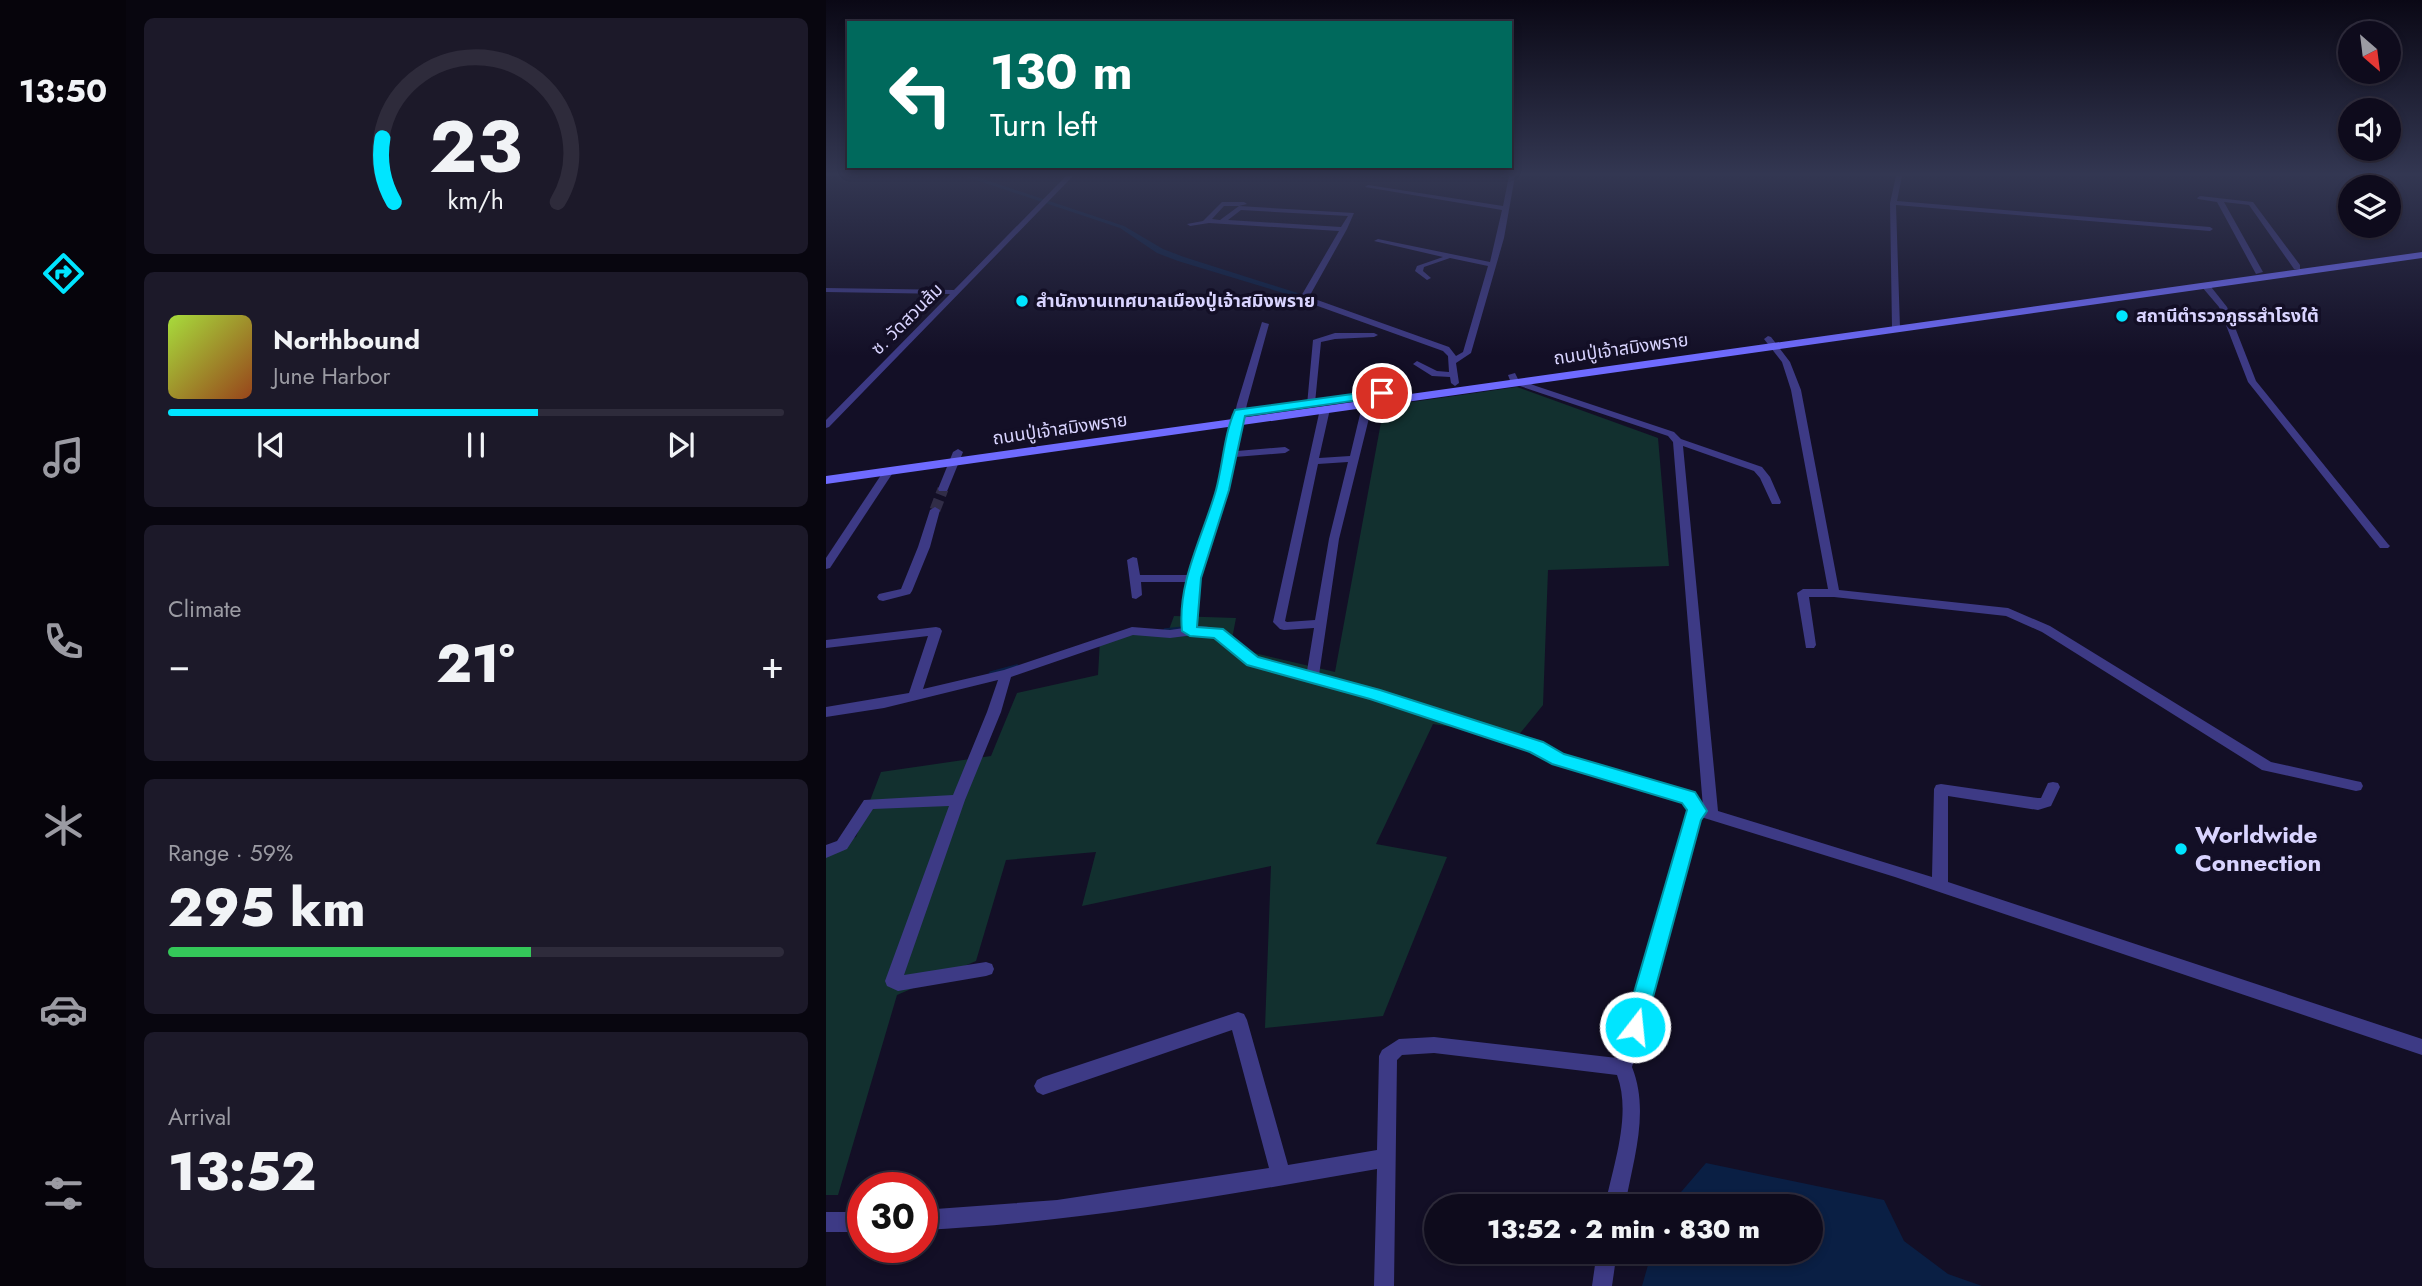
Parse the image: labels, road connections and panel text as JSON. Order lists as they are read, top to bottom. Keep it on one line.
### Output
{"streets":{"main road":["ถนนปู่เจ้าสมิงพราย"],"street":["ซ. วัดสวนส้ม"]},"places":["สำนักงานเทศบาลเมืองปู่เจ้าสมิงพราย","สถานีตำรวจภูธรสำโรงใต้","Worldwide Connection"],"north":"bottom right","page":{"tabs":"13:50","turn":["130 m","Turn left"],"song":["Northbound","June Harbor"],"tile":["Climate",["Range · 59%","295 km"],["Arrival","13:52"]],"heat":["−","21°","+"],"limit":"30","trip":"13:52 · 2 min · 830 m","gauge":["23","km/h"]}}
